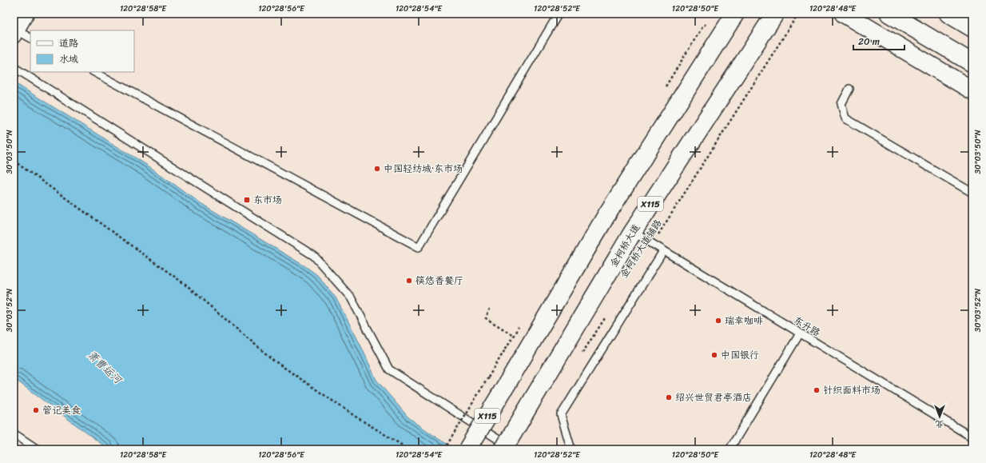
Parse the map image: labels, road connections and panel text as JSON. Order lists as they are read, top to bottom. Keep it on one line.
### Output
{"streets":{"main road":["X115","金柯桥大道"],"lane":["东升路"],"path":["金柯桥大道辅路"]},"crossings":[["金柯桥大道","东升路"],["金柯桥大道辅路","东升路"]],"water":["萧曹运河"],"places":{"other":["中国轻纺城·东市场","筷悠香餐厅","瑞幸咖啡","中国银行","针织面料市场","绍兴世贸君亭酒店","管记美食"],"transit":["东市场"]},"legend":["道路","水域"],"scale_bar":"20 m","north":"bottom","coordinates":["120°28'58\"E","120°28'56\"E","120°28'54\"E","120°28'52\"E","120°28'50\"E","120°28'48\"E","30°03'50\"N","30°03'52\"N"]}
